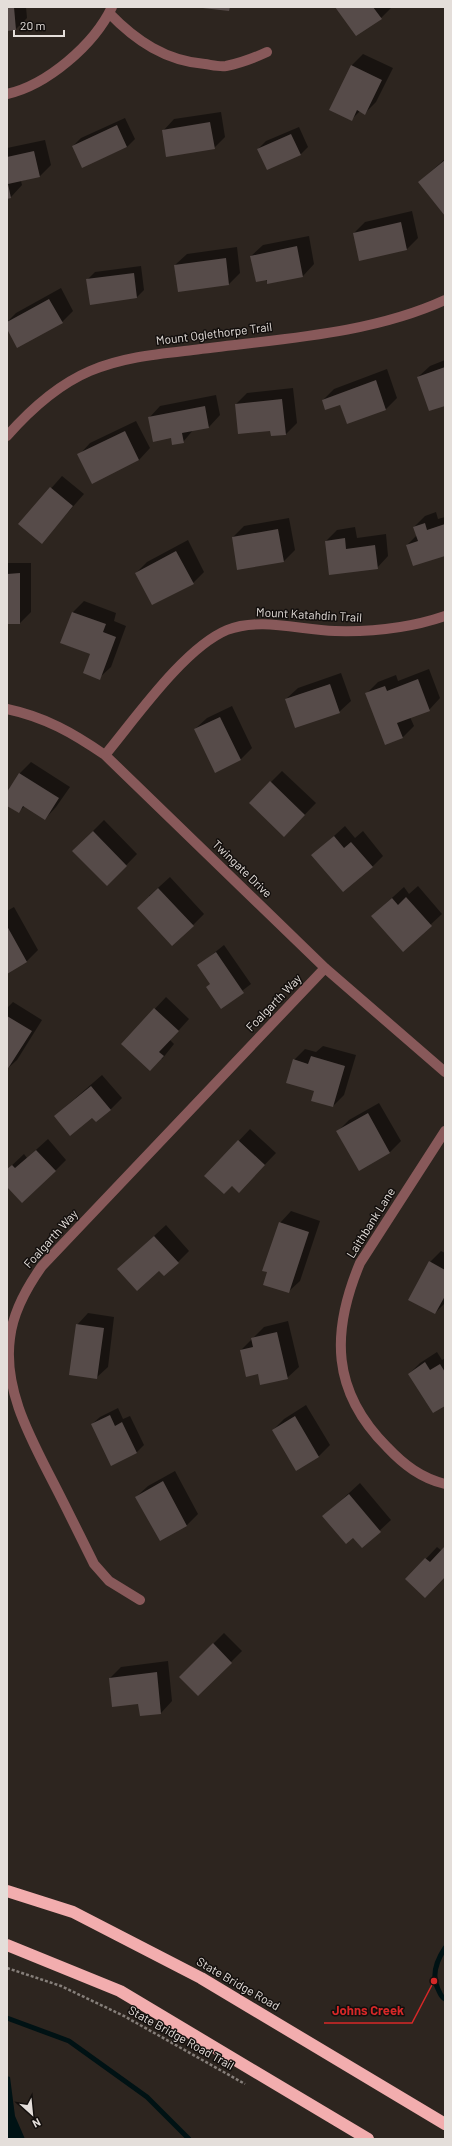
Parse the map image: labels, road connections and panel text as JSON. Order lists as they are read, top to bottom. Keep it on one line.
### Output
{"streets":{"highway":["State Bridge Road"],"street":["Mount Oglethorpe Trail","Mount Katahdin Trail","Twingate Drive","Foalgarth Way","Laithbank Lane"],"path":["State Bridge Road Trail"]},"crossings":[["Mount Katahdin Trail","Twingate Drive"],["Twingate Drive","Foalgarth Way"]],"places":["Johns Creek"],"scale_bar":"20 m","north":"bottom right"}
